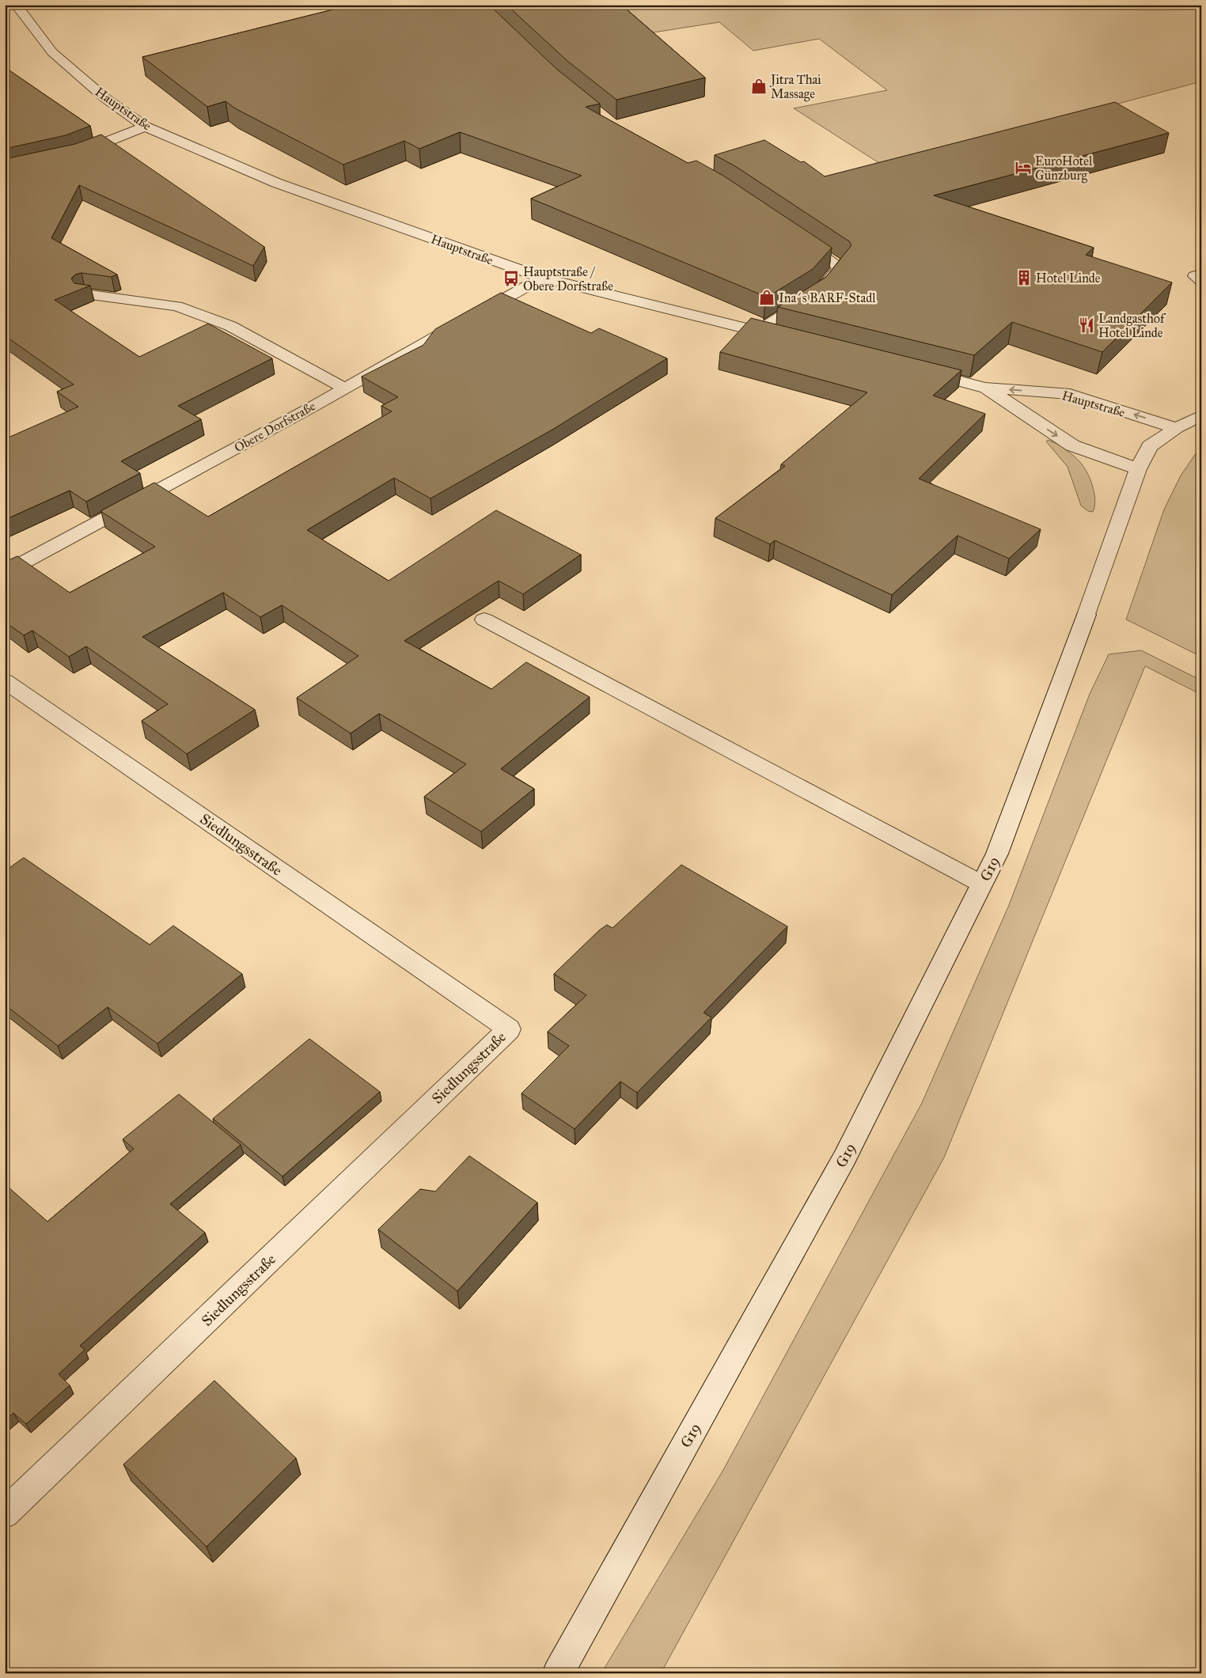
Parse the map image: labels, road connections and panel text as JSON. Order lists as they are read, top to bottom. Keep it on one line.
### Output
{"streets":{"street":["Hauptstraße","Obere Dorfstraße","Siedlungsstraße","G19"]},"crossings":[["Hauptstraße","Obere Dorfstraße"],["Hauptstraße","G19"]],"places":{"shop":["Jitra Thai Massage","Ina´s BARF-Stadl"],"hotel":["EuroHotel Günzburg"],"building":["Hotel Linde"],"bus stop":["Hauptstraße / Obere Dorfstraße"],"restaurant":["Landgasthof Hotel Linde"]}}
